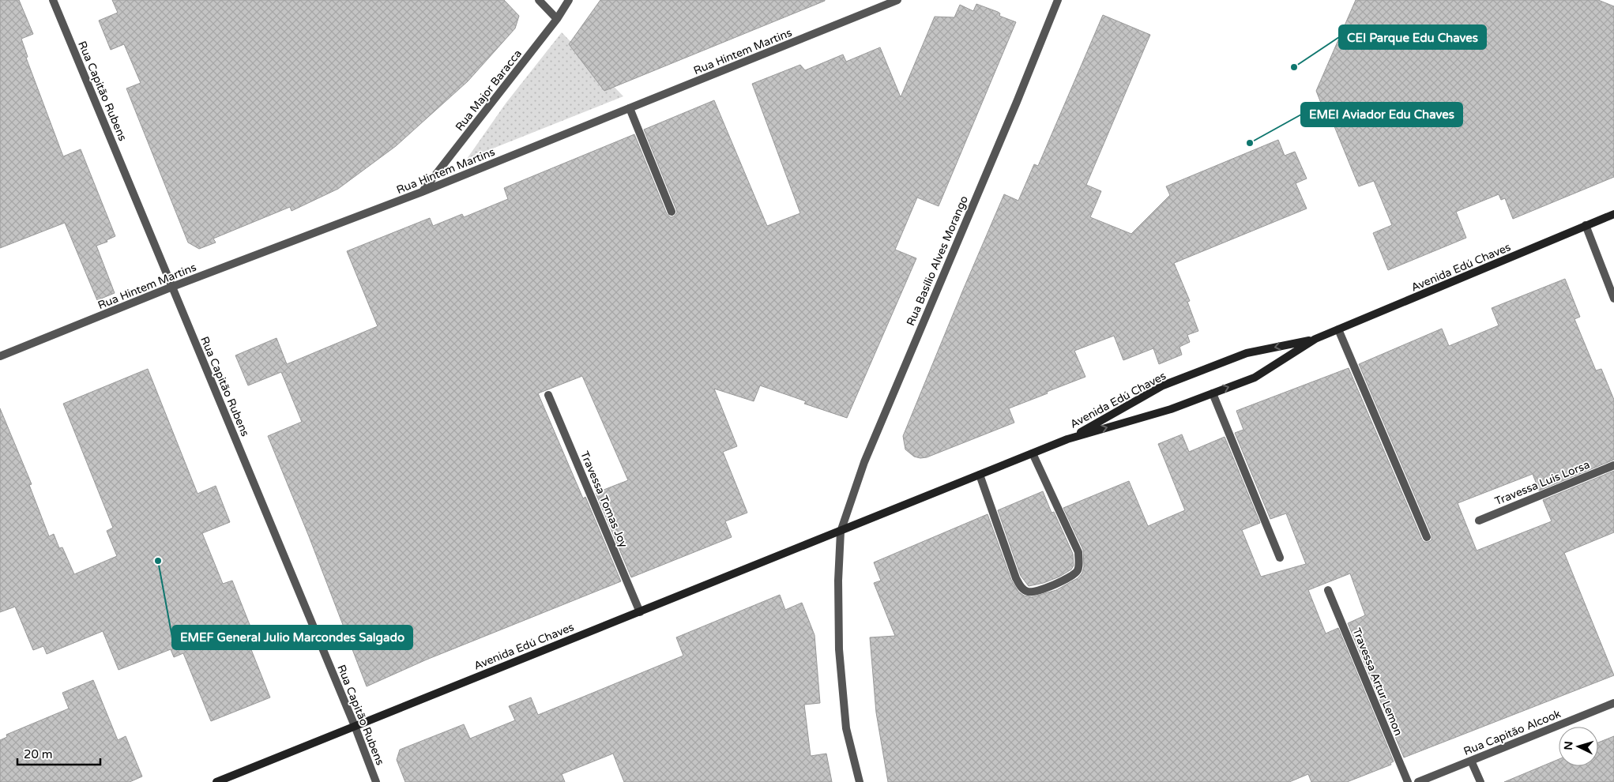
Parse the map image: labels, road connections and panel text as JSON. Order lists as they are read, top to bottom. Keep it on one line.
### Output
{"streets":{"main road":["Avenida Edú Chaves"],"street":["Rua Hintem Martins","Rua Major Baracca","Rua Capitão Rubens","Rua Basílio Alves Morango","Travessa Luis Lorsa","Travessa Tomas Joy","Travessa Artur Lemon","Rua Capitão Alcook"]},"crossings":[["Rua Hintem Martins","Rua Major Baracca"],["Rua Hintem Martins","Rua Capitão Rubens"],["Rua Capitão Rubens","Avenida Edú Chaves"],["Rua Basílio Alves Morango","Avenida Edú Chaves"],["Avenida Edú Chaves","Travessa Tomas Joy"]],"places":["CEI Parque Edu Chaves","EMEI Aviador Edu Chaves","EMEF General Julio Marcondes Salgado"],"scale_bar":"20 m","north":"left"}
